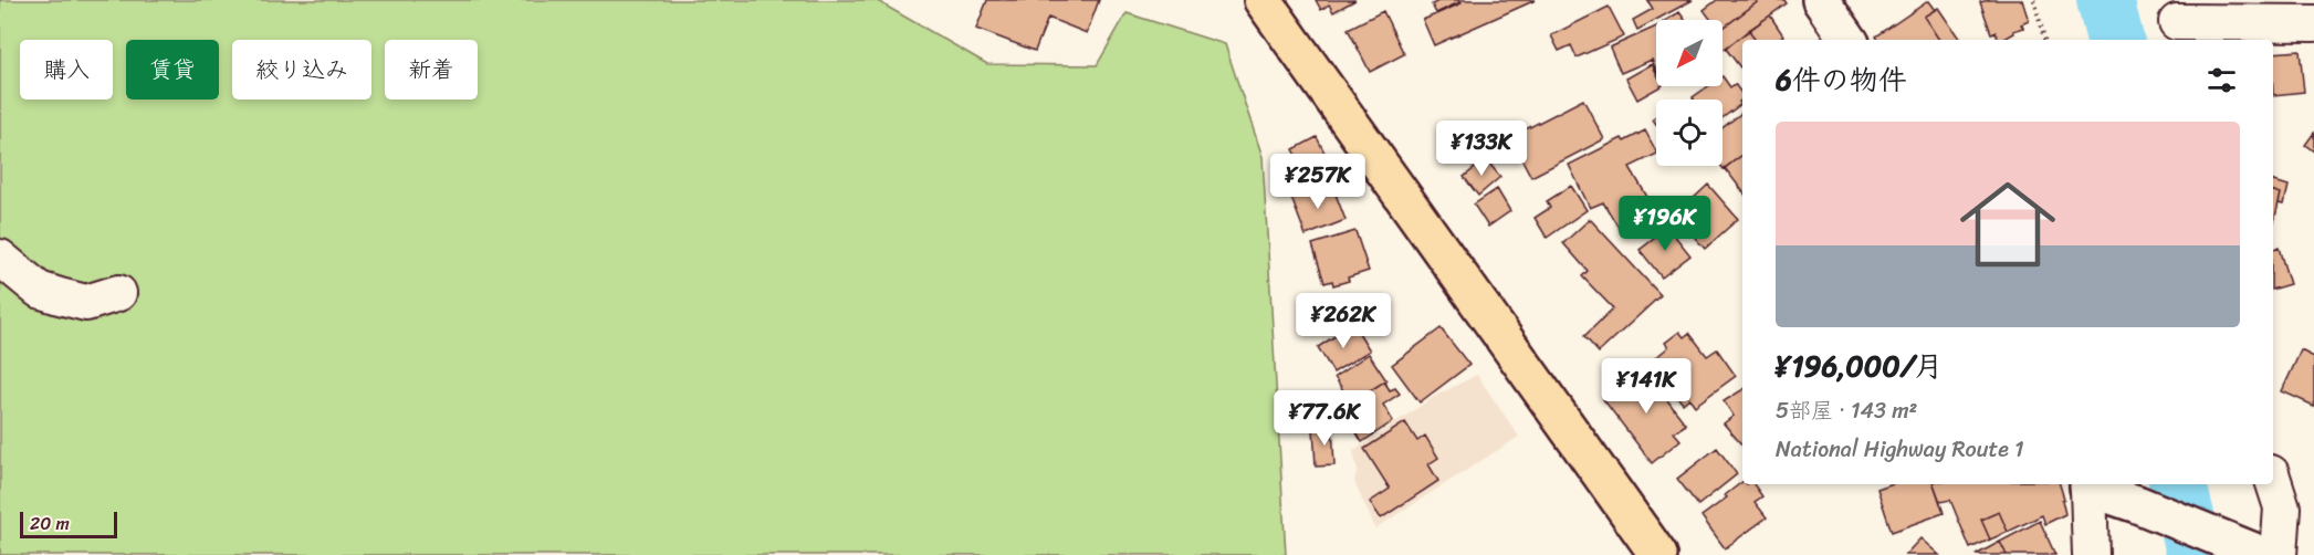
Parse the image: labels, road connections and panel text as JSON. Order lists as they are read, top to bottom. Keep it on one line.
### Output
{"scale_bar":"20 m","north":"bottom left","page":{"chip":["購入","賃貸","絞り込み","新着"],"heading":"6件の物件","list":[{"name":"¥196,000/月","note":"5部屋 · 143 m² · National Highway Route 1"}],"price":["¥133K","¥257K","¥196K","¥262K","¥141K","¥77.6K"],"scale":"20 m"}}
